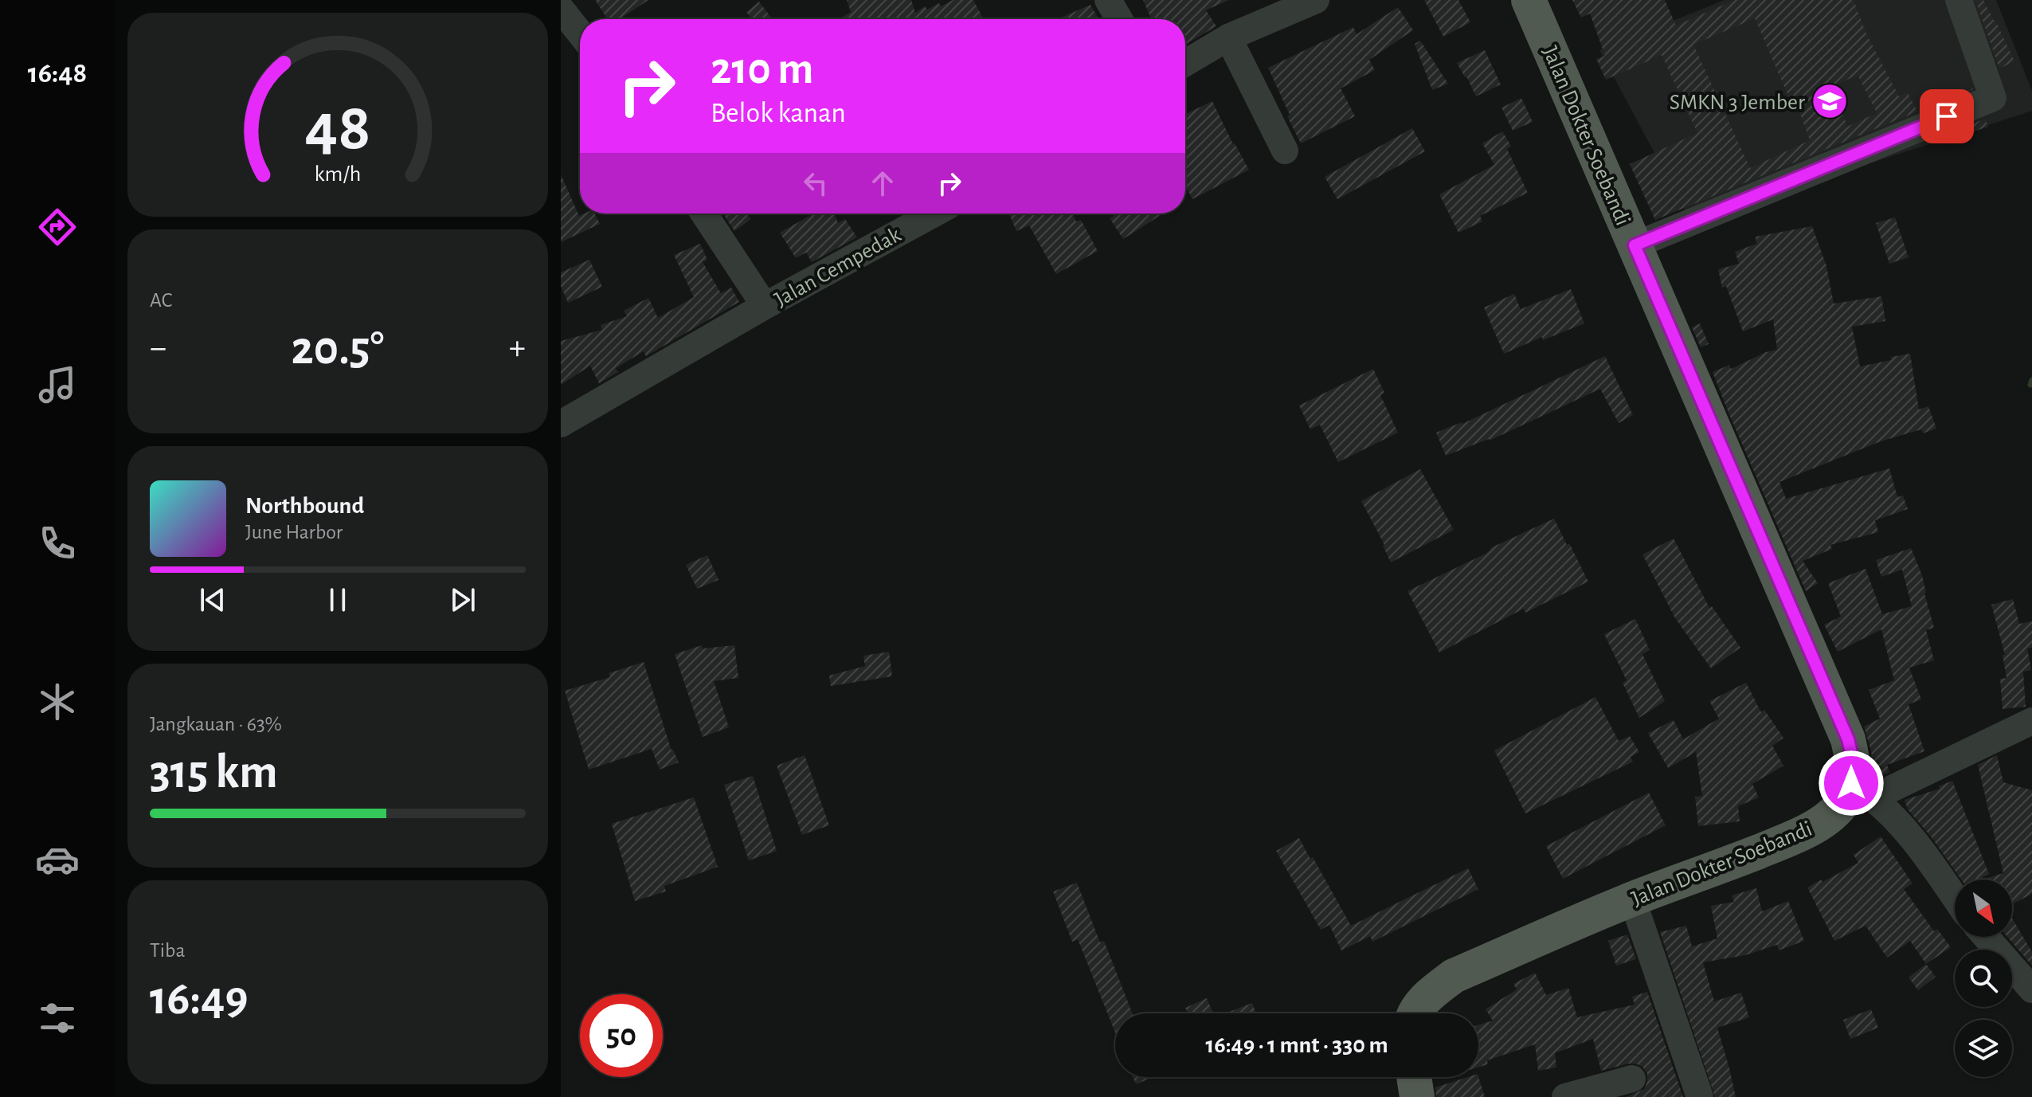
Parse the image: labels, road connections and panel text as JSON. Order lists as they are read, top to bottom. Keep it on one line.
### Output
{"streets":{"main road":["Jalan Dokter Soebandi"],"street":["Jalan Cempedak"]},"places":{"school or university":["SMKN 3 Jember"]},"north":"bottom right","page":{"tabs":"16:48","turn":["210 m","Belok kanan"],"tile":["AC",["Jangkauan · 63%","315 km"],["Tiba","16:49"]],"heat":["−","20.5°","+"],"song":["Northbound","June Harbor"],"limit":"50","trip":"16:49 · 1 mnt · 330 m","gauge":["48","km/h"]}}
